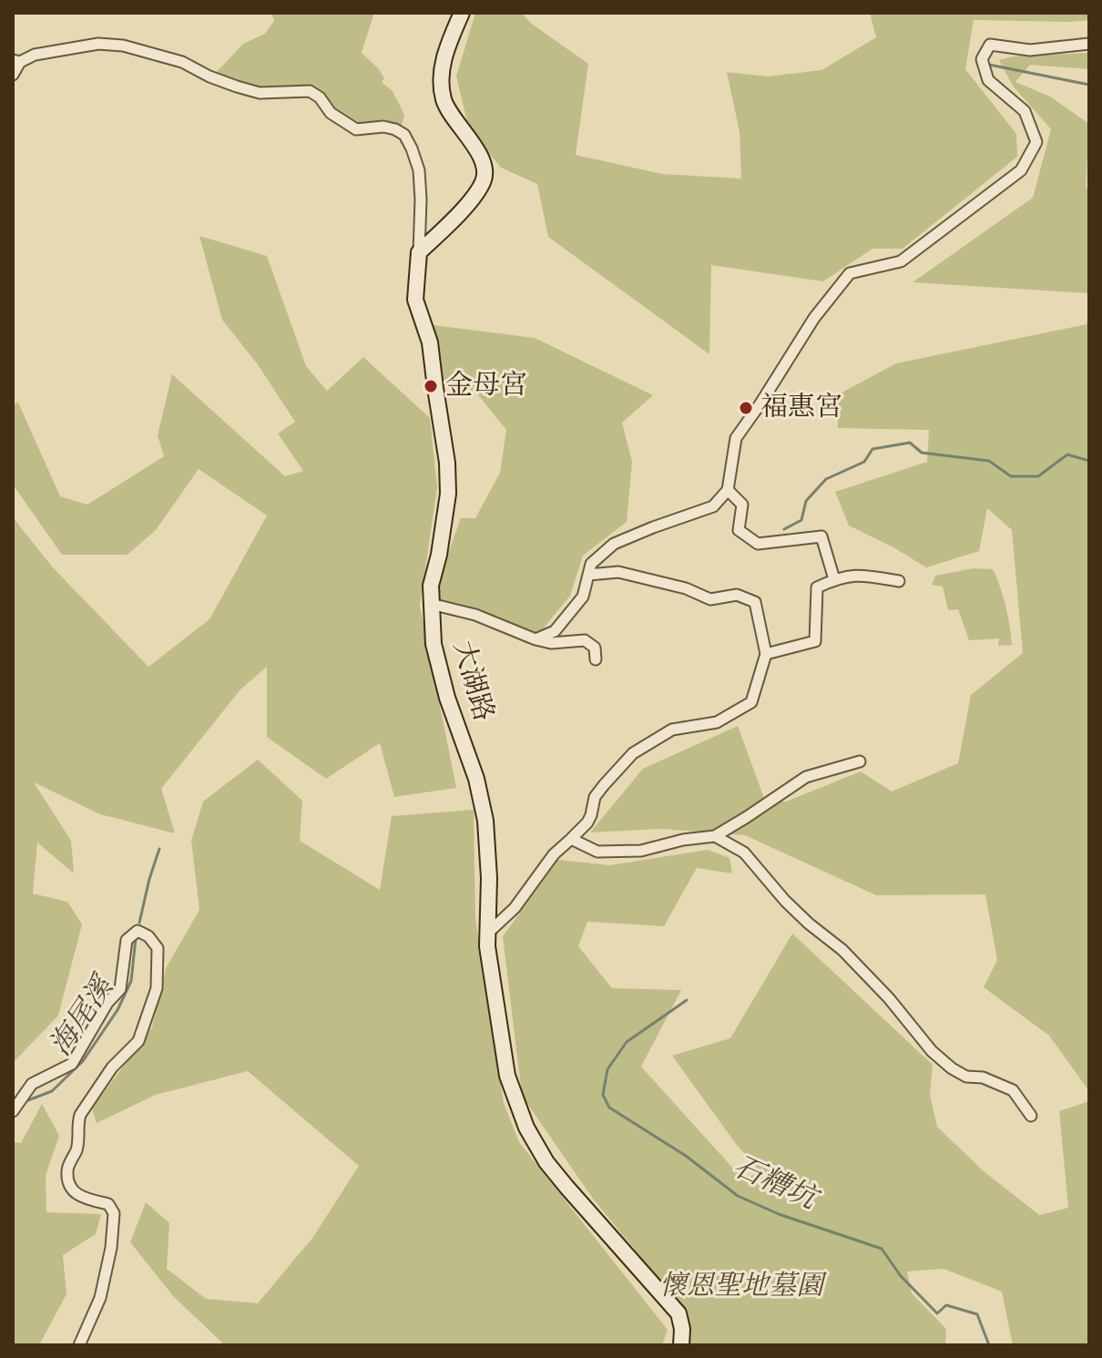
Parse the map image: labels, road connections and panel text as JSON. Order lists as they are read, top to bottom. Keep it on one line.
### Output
{"streets":{"street":["大湖路"]},"water":["海尾溪","石糟坑"],"parks":["懷恩聖地墓園"],"places":["金母宮","福惠宮"]}
